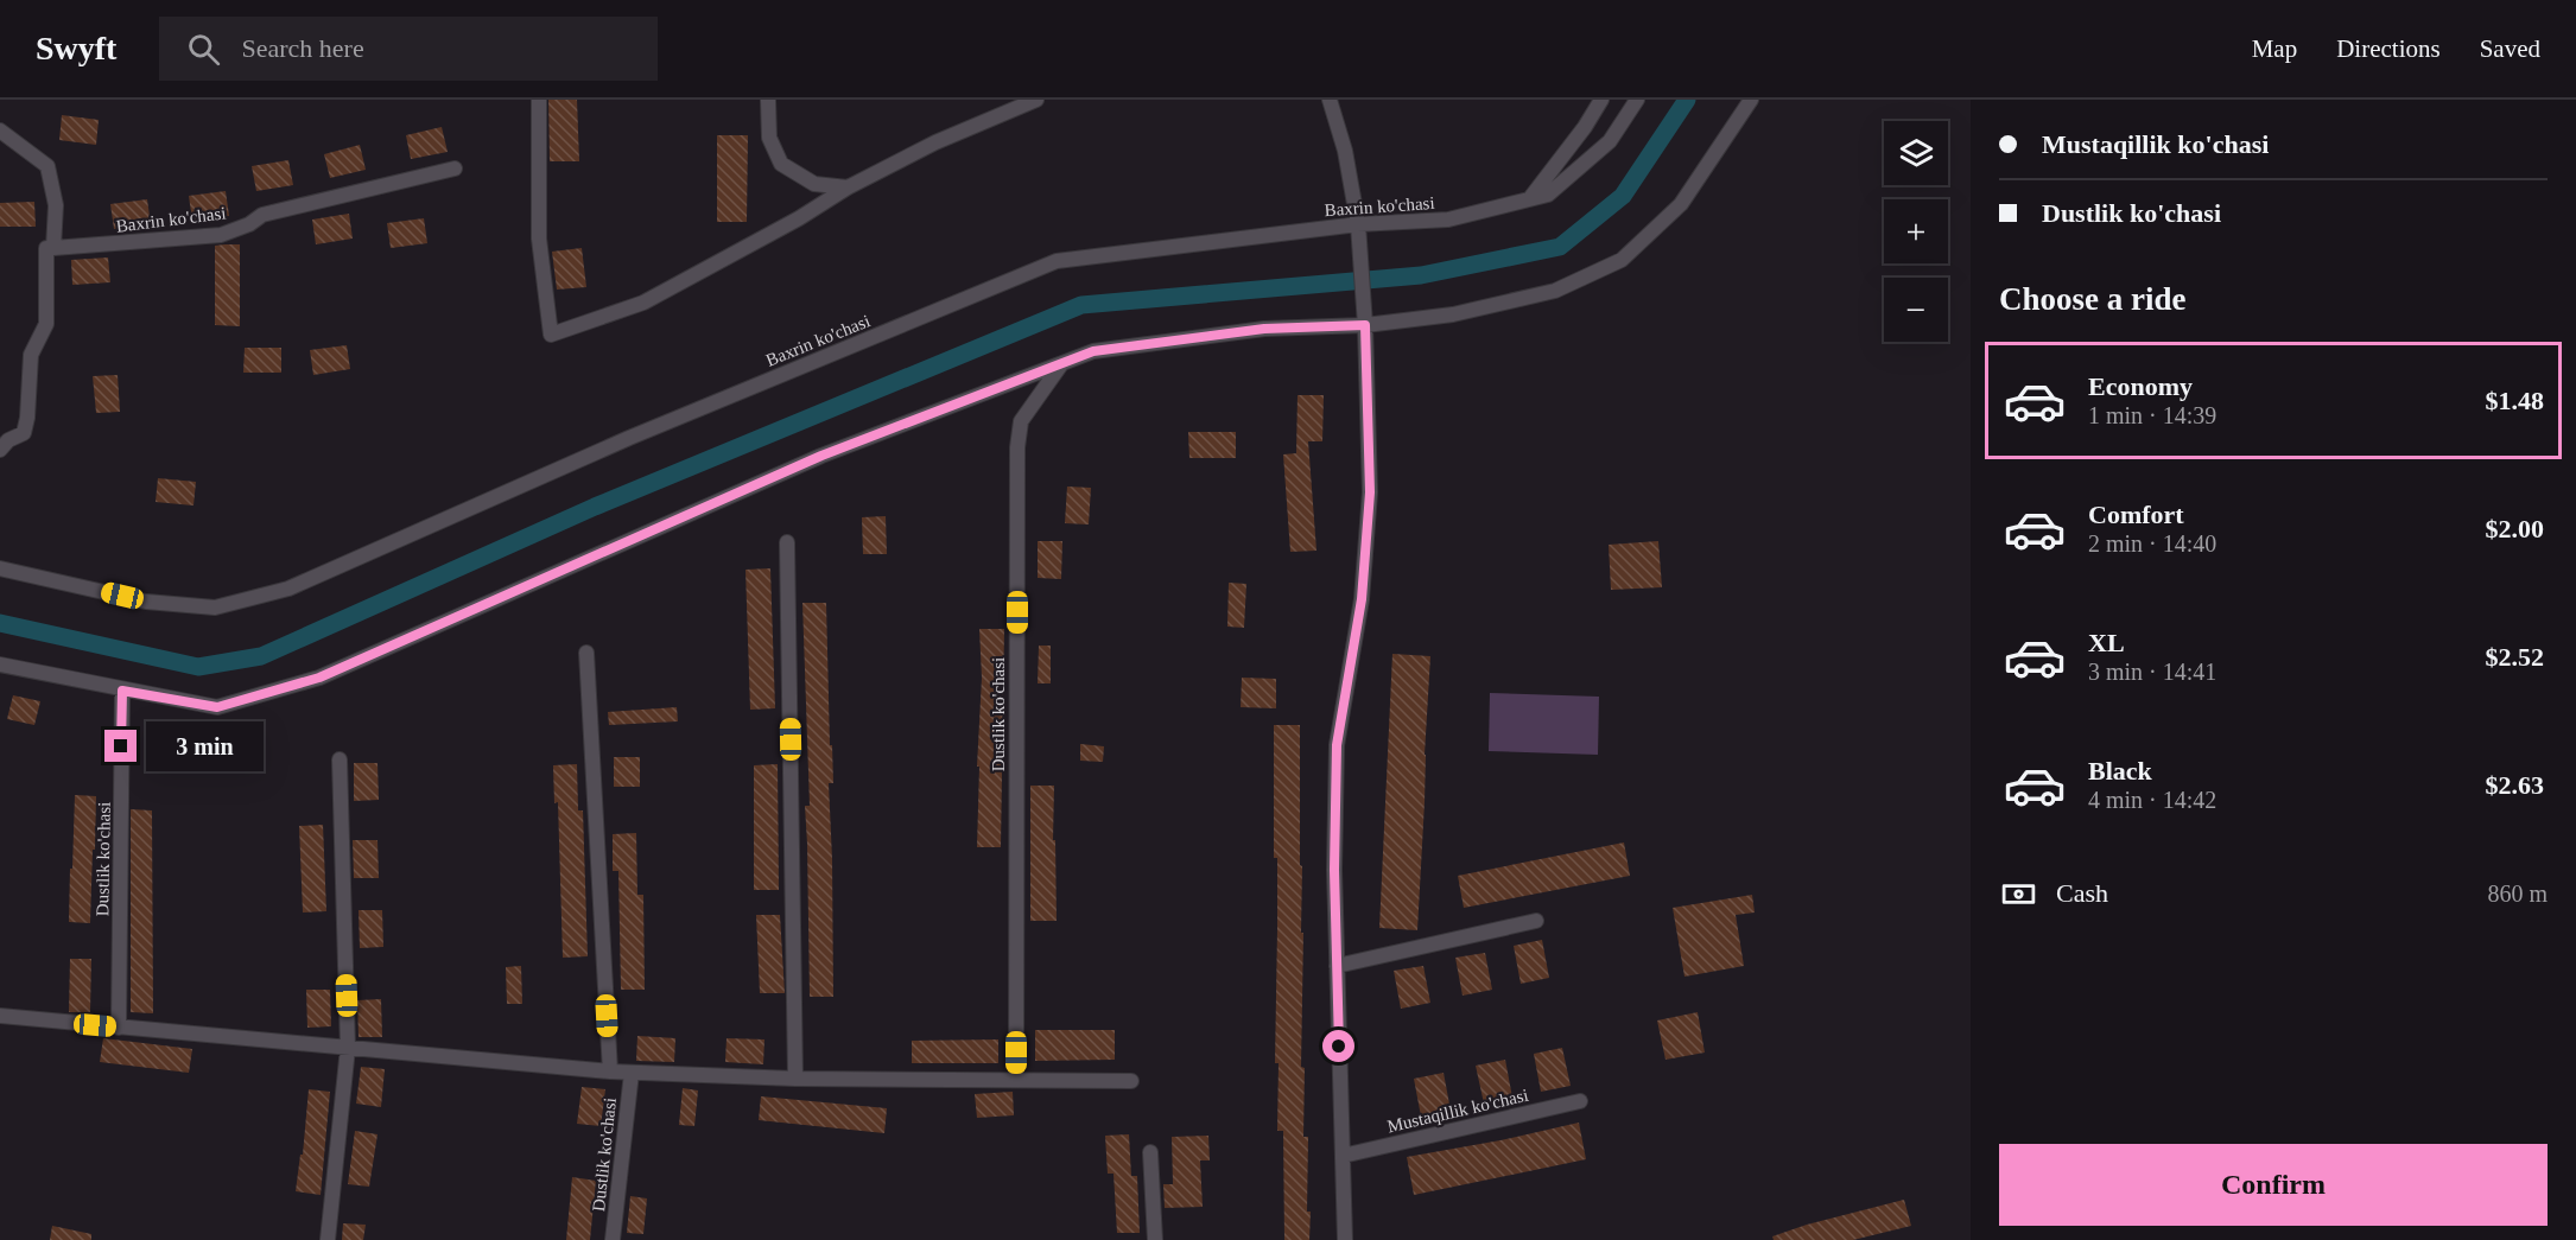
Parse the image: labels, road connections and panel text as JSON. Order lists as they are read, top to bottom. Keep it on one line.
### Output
{"streets":{"street":["Baxrin ko'chasi","Dustlik ko'chasi","Mustaqillik ko'chasi"]},"page":{"header":"Swyft","search":"Search here","nav":["Map","Directions","Saved"],"banner":["Mustaqillik ko'chasi","Dustlik ko'chasi"],"map_buttons":["+","−"],"heading":"Choose a ride","list":[{"name":"Economy","note":"1 min · 14:39","value":"$1.48"},{"name":"Comfort","note":"2 min · 14:40","value":"$2.00"},{"name":"XL","note":"3 min · 14:41","value":"$2.52"},{"name":"Black","note":"4 min · 14:42","value":"$2.63"}],"bubble":"3 min","pay":["Cash","860 m"],"buttons":"Confirm"}}
